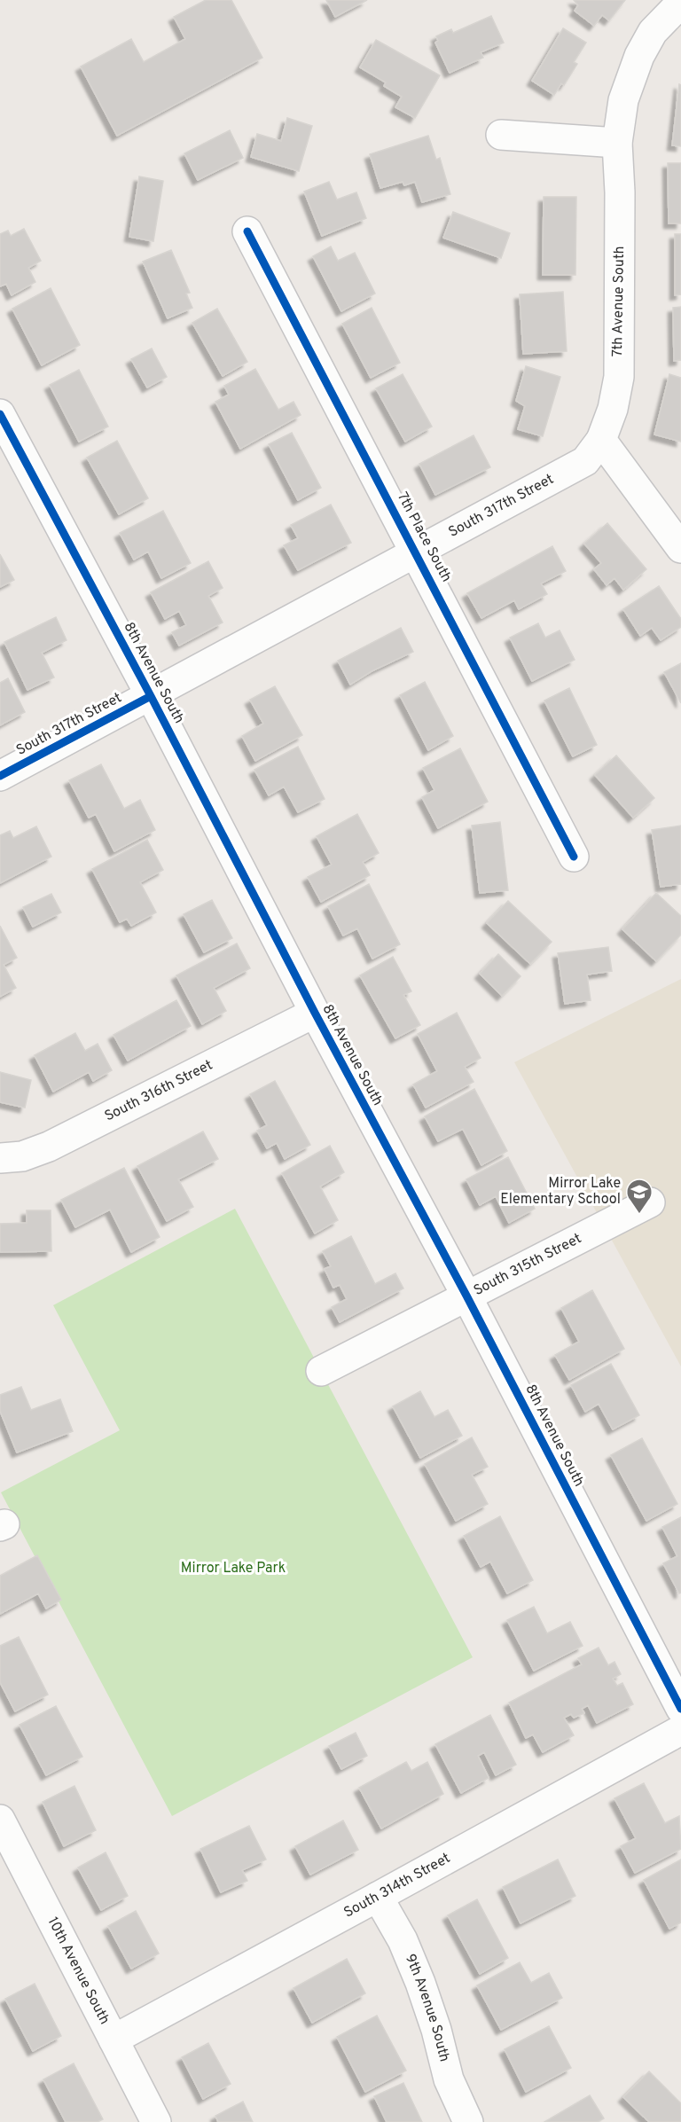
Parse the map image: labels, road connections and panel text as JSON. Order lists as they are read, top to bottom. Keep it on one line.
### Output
{"streets":{"street":["7th Avenue South","South 317th Street","7th Place South","8th Avenue South","South 316th Street","South 315th Street","South 314th Street","10th Avenue South","9th Avenue South"]},"crossings":[["7th Avenue South","South 317th Street"],["South 317th Street","7th Place South"],["South 317th Street","8th Avenue South"],["8th Avenue South","South 316th Street"],["8th Avenue South","South 315th Street"],["South 314th Street","10th Avenue South"],["South 314th Street","9th Avenue South"]],"parks":["Mirror Lake Park"],"places":{"school or university":["Mirror Lake Elementary School"]}}
